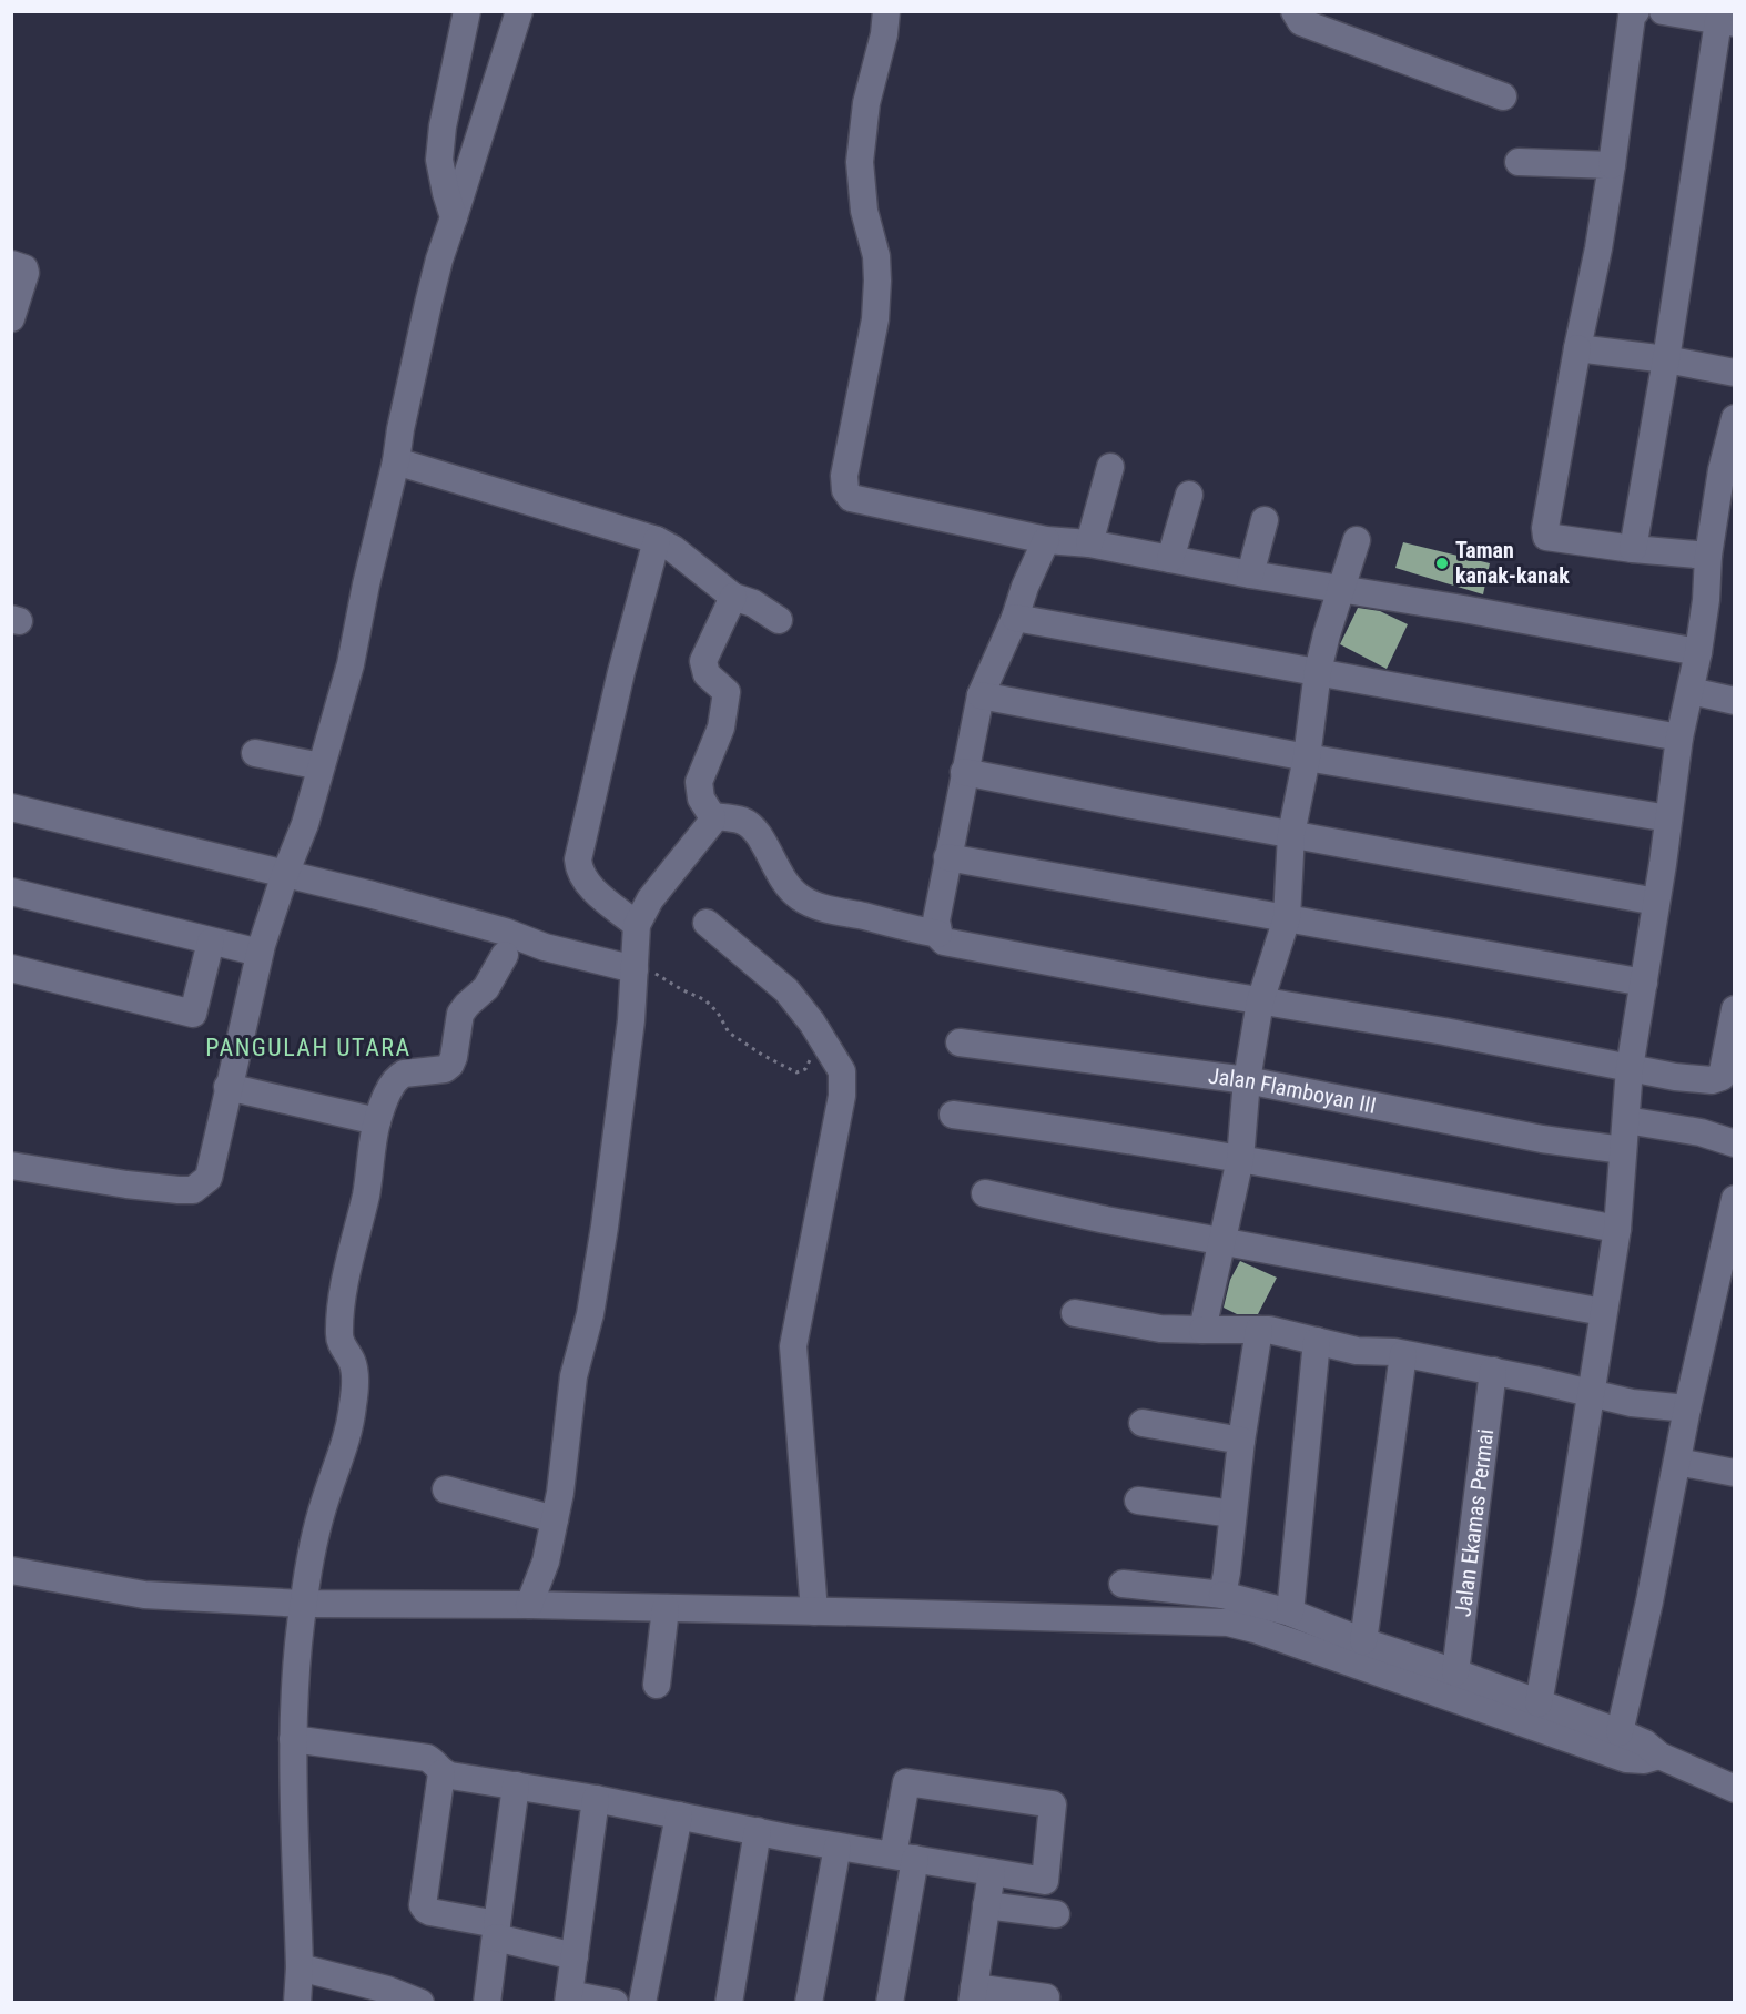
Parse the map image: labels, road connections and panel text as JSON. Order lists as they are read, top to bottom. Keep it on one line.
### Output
{"streets":{"street":["Jalan Flamboyan III","Jalan Ekamas Permai"]},"districts":["PANGULAH UTARA"],"places":["Taman kanak-kanak"]}
